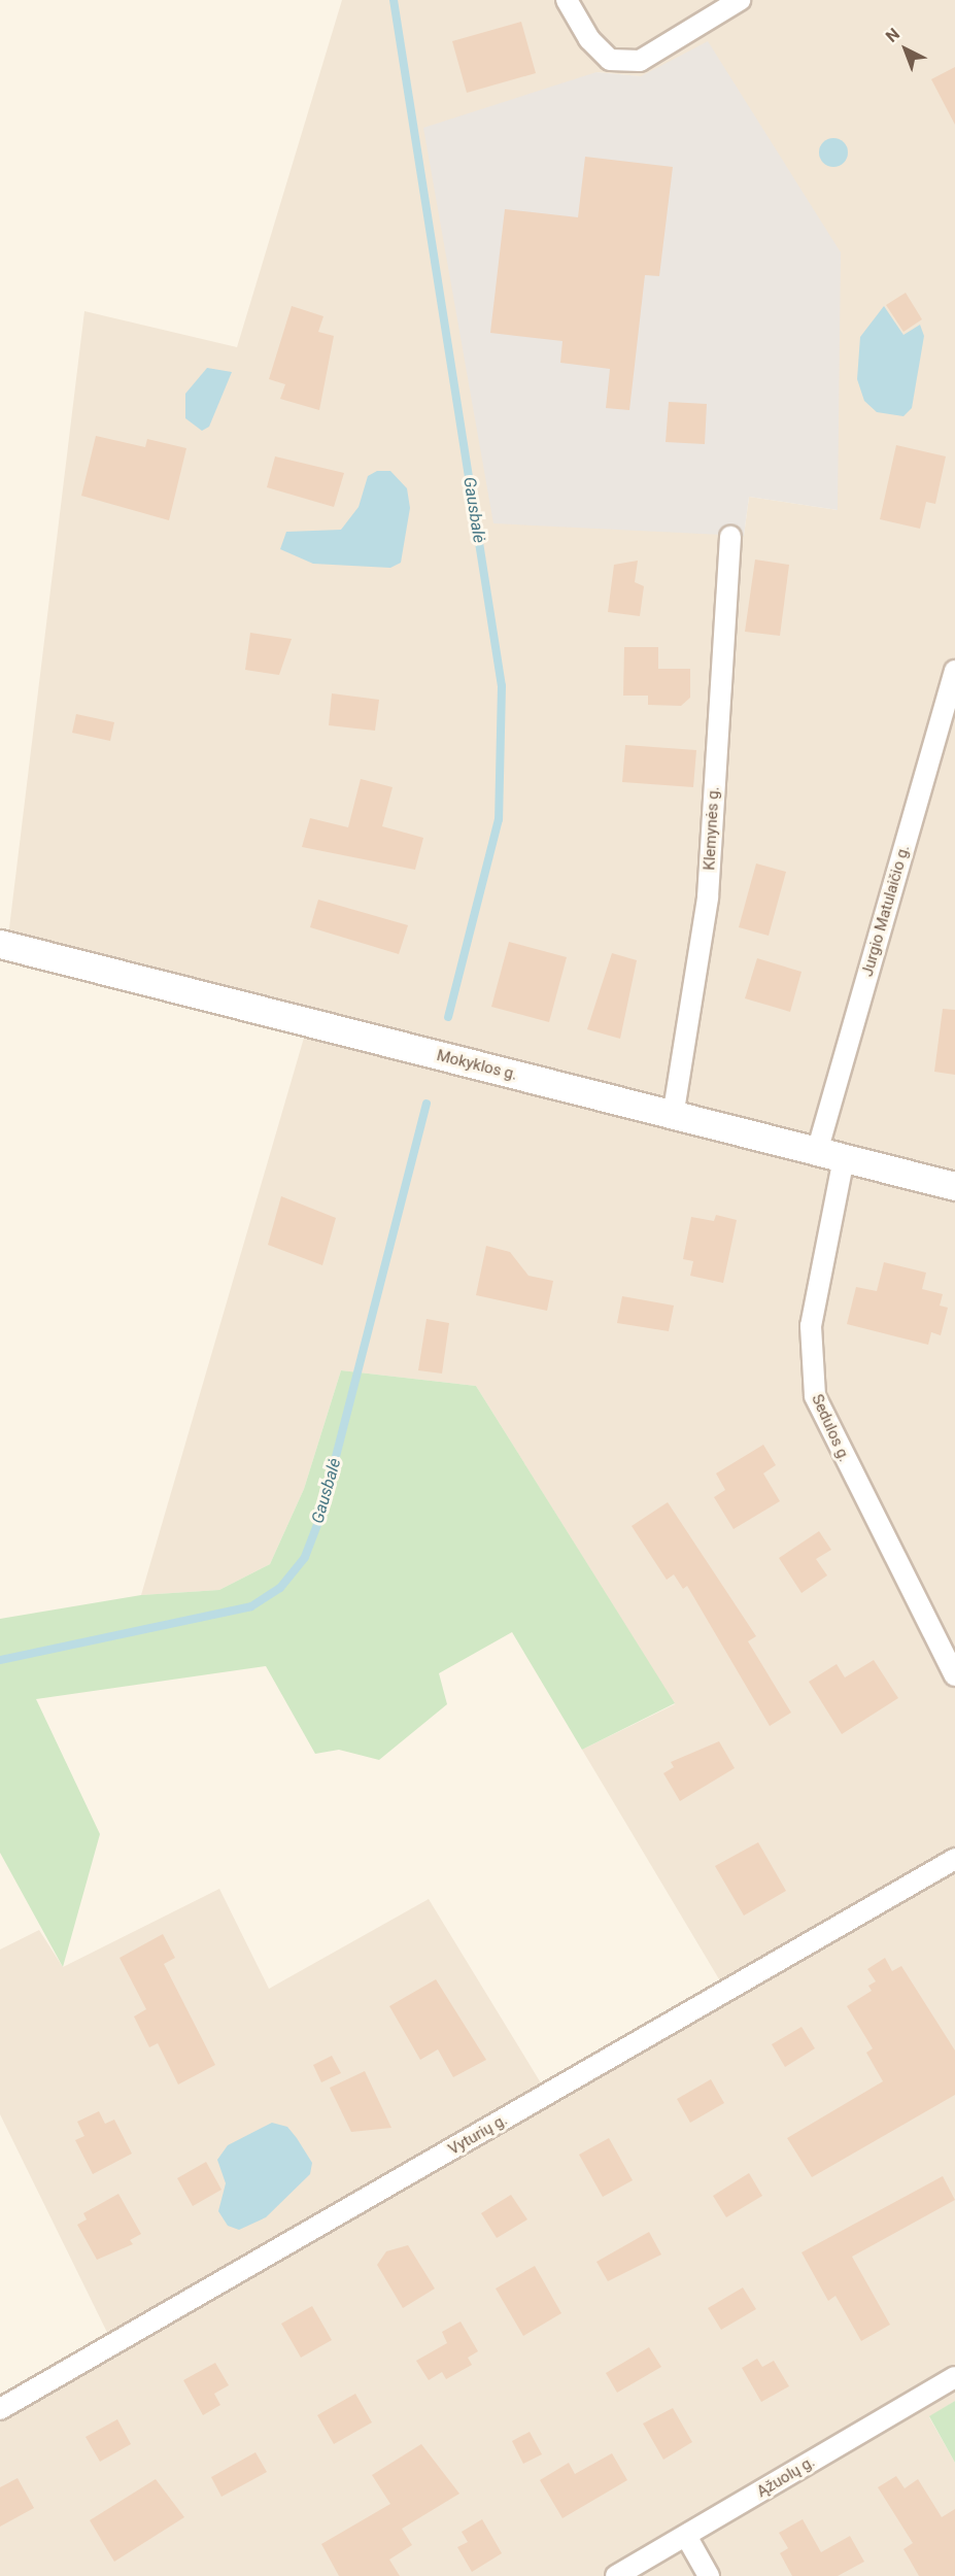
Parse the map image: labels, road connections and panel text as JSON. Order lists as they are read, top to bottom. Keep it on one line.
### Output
{"streets":{"main road":["Mokyklos g."],"street":["Klemynės g.","Jurgio Matulaičio g.","Sedulos g.","Vyturių g.","Ąžuolų g."]},"crossings":[["Klemynės g.","Mokyklos g."],["Jurgio Matulaičio g.","Mokyklos g."],["Jurgio Matulaičio g.","Sedulos g."],["Mokyklos g.","Sedulos g."]],"water":["Gausbalė"],"north":"top left"}
